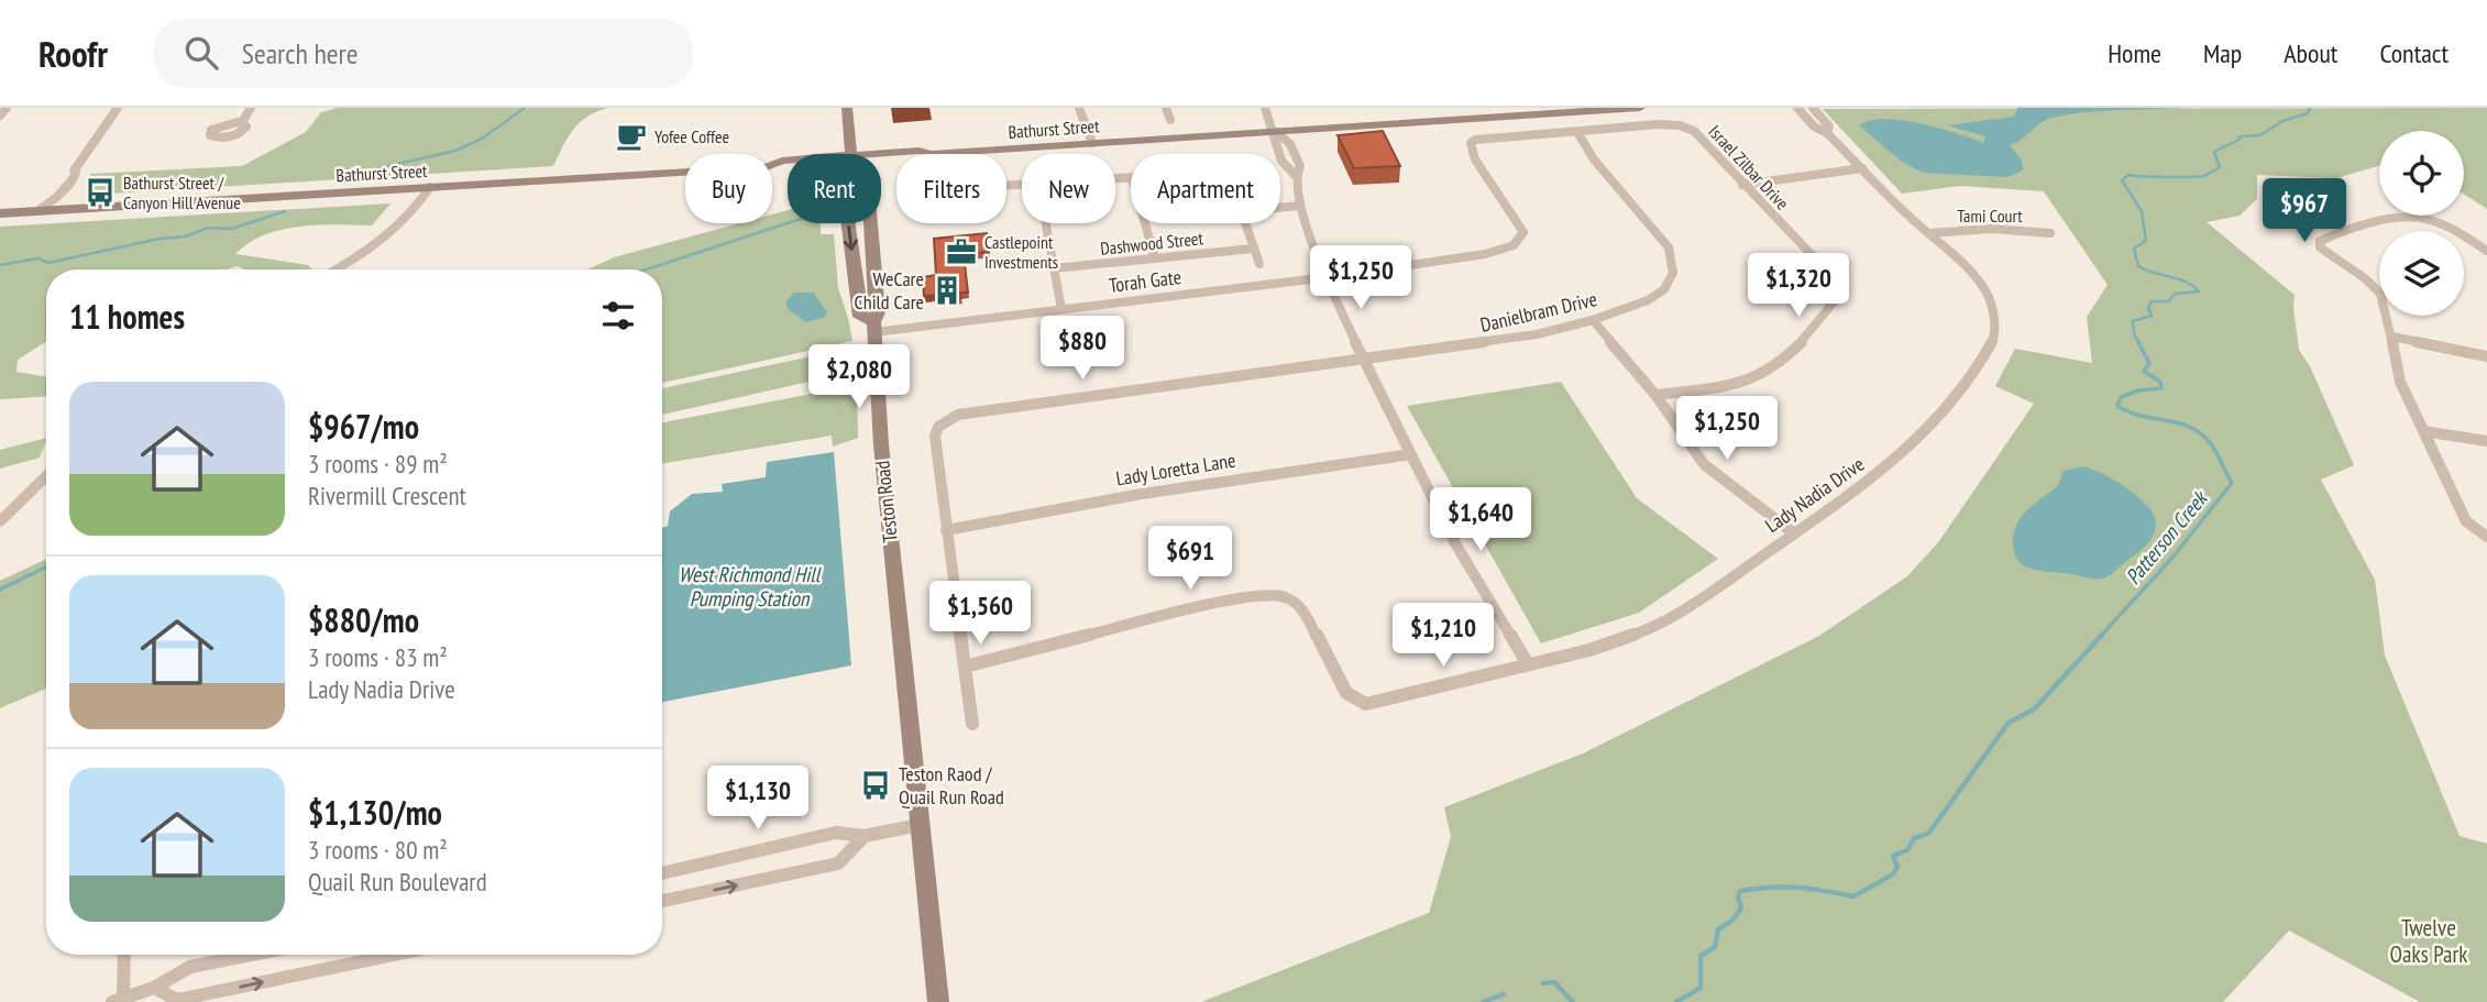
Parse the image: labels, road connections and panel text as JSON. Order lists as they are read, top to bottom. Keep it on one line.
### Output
{"streets":{"main road":["Bathurst Street","Teston Road"],"street":["Israel Zilbar Drive","Tami Court","Dashwood Street","Torah Gate","Danielbram Drive","Lady Loretta Lane","Lady Nadia Drive"]},"crossings":[["Israel Zilbar Drive","Torah Gate"],["Israel Zilbar Drive","Danielbram Drive"],["Tami Court","Lady Nadia Drive"],["Torah Gate","Teston Road"]],"water":["Patterson Creek","West Richmond Hill Pumping Station"],"parks":["Twelve Oaks Park"],"places":{"cafe":["Yofee Coffee"],"bus stop":["Bathurst Street / Canyon Hill Avenue","Teston Raod / Quail Run Road"],"office":["Castlepoint Investments"],"building":["WeCare Child Care"]},"page":{"header":"Roofr","search":"Search here","nav":["Home","Map","About","Contact"],"chip":["Buy","Rent","Filters","New","Apartment"],"price":["$967","$1,250","$1,320","$880","$2,080","$1,250","$1,640","$691","$1,560","$1,210","$1,130"],"heading":"11 homes","list":[{"name":"$967/mo","note":"3 rooms · 89 m² · Rivermill Crescent"},{"name":"$880/mo","note":"3 rooms · 83 m² · Lady Nadia Drive"},{"name":"$1,130/mo","note":"3 rooms · 80 m² · Quail Run Boulevard"}]}}
